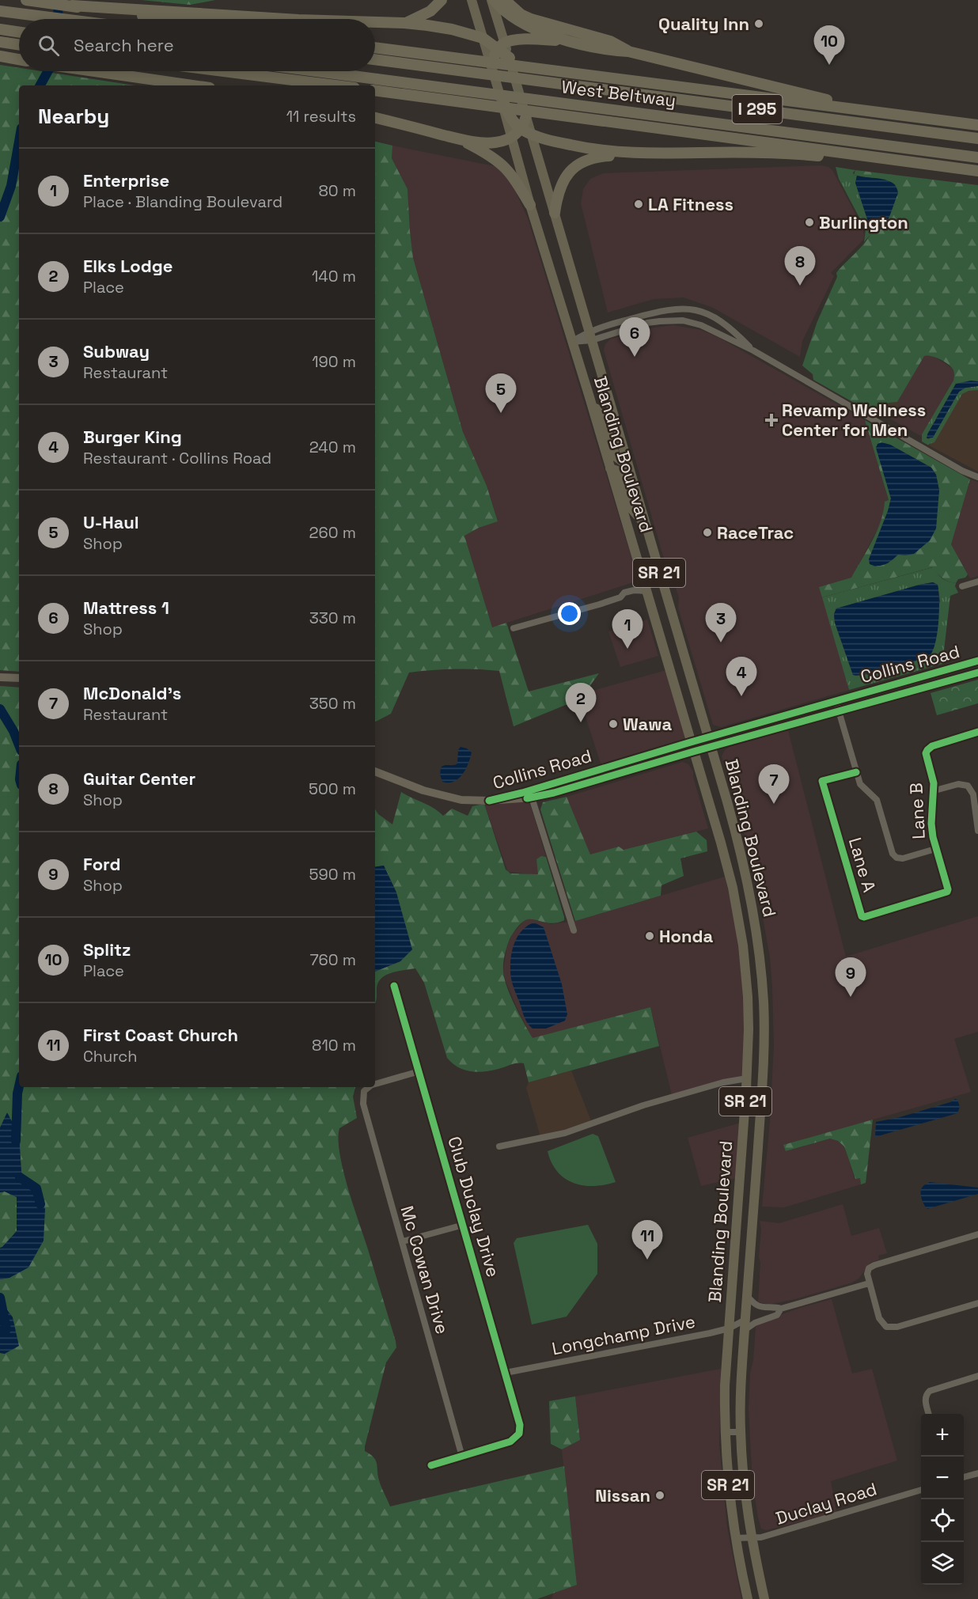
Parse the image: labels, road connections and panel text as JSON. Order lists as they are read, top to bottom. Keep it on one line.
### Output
{"streets":{"highway":["West Beltway","I 295"],"main road":["Blanding Boulevard","SR 21","Collins Road"],"street":["Lane B","Lane A","Club Duclay Drive","Mc Cowan Drive","Longchamp Drive","Duclay Road"]},"crossings":[["Blanding Boulevard","Collins Road"],["Blanding Boulevard","Longchamp Drive"],["Blanding Boulevard","Duclay Road"],["Lane B","Lane A"],["Club Duclay Drive","Mc Cowan Drive"],["Club Duclay Drive","Longchamp Drive"]],"places":{"other":["Quality Inn","LA Fitness","Burlington","RaceTrac","Wawa","Honda","Nissan"],"health":["Revamp Wellness Center for Men"]},"page":{"search":"Search here","pins":["10","8","6","5","3","1","4","2","7","9","11"],"heading":["Nearby","11 results"],"list":[{"mark":"1","name":"Enterprise","note":"Place · Blanding Boulevard","value":"80 m"},{"mark":"2","name":"Elks Lodge","note":"Place","value":"140 m"},{"mark":"3","name":"Subway","note":"Restaurant","value":"190 m"},{"mark":"4","name":"Burger King","note":"Restaurant · Collins Road","value":"240 m"},{"mark":"5","name":"U-Haul","note":"Shop","value":"260 m"},{"mark":"6","name":"Mattress 1","note":"Shop","value":"330 m"},{"mark":"7","name":"McDonald's","note":"Restaurant","value":"350 m"},{"mark":"8","name":"Guitar Center","note":"Shop","value":"500 m"},{"mark":"9","name":"Ford","note":"Shop","value":"590 m"},{"mark":"10","name":"Splitz","note":"Place","value":"760 m"},{"mark":"11","name":"First Coast Church","note":"Church","value":"810 m"}],"map_buttons":["+","−"]}}
